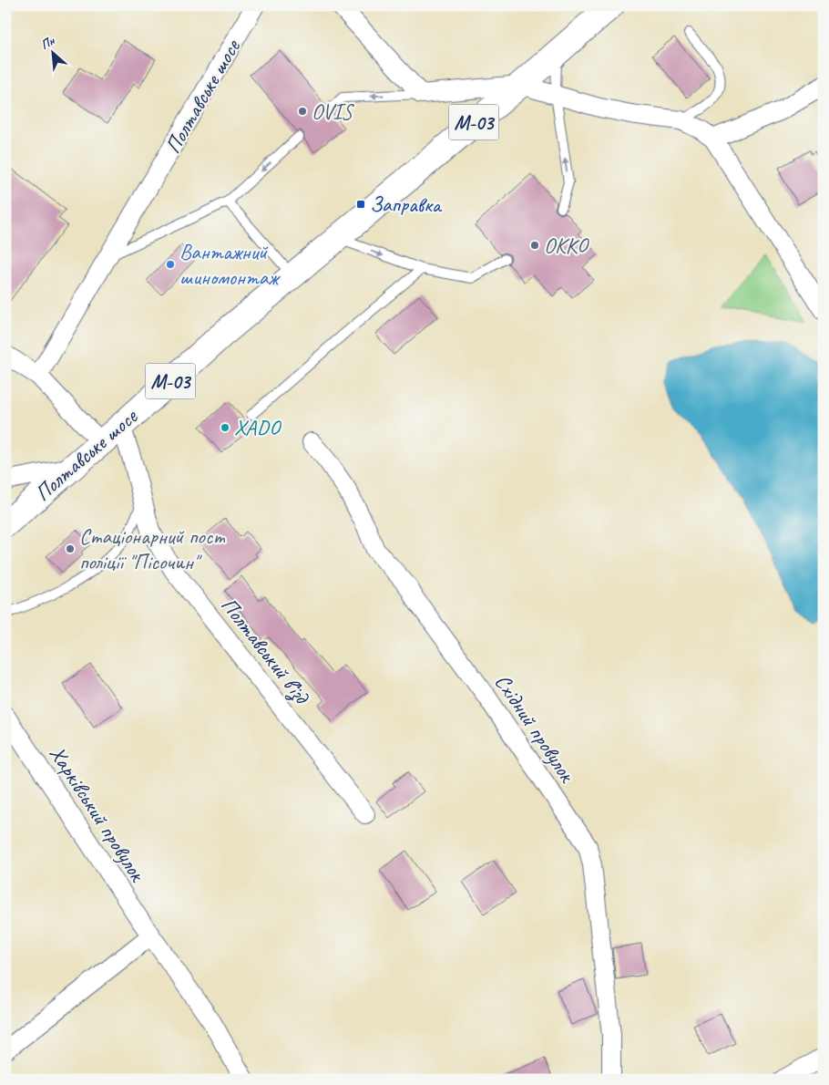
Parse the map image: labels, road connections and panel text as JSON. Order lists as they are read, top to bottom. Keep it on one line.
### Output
{"streets":{"highway":["Полтавське шосе","М-03"],"street":["Полтавський в’їзд","Східний провулок","Харківський провулок"]},"crossings":[["Полтавське шосе","Полтавський в’їзд"]],"places":{"other":["OVIS","ОККО","Вантажний шиномонтаж","XADO","Стаціонарний пост поліції \"Пісочин\""],"transit":["Заправка"]},"north":"top left"}
